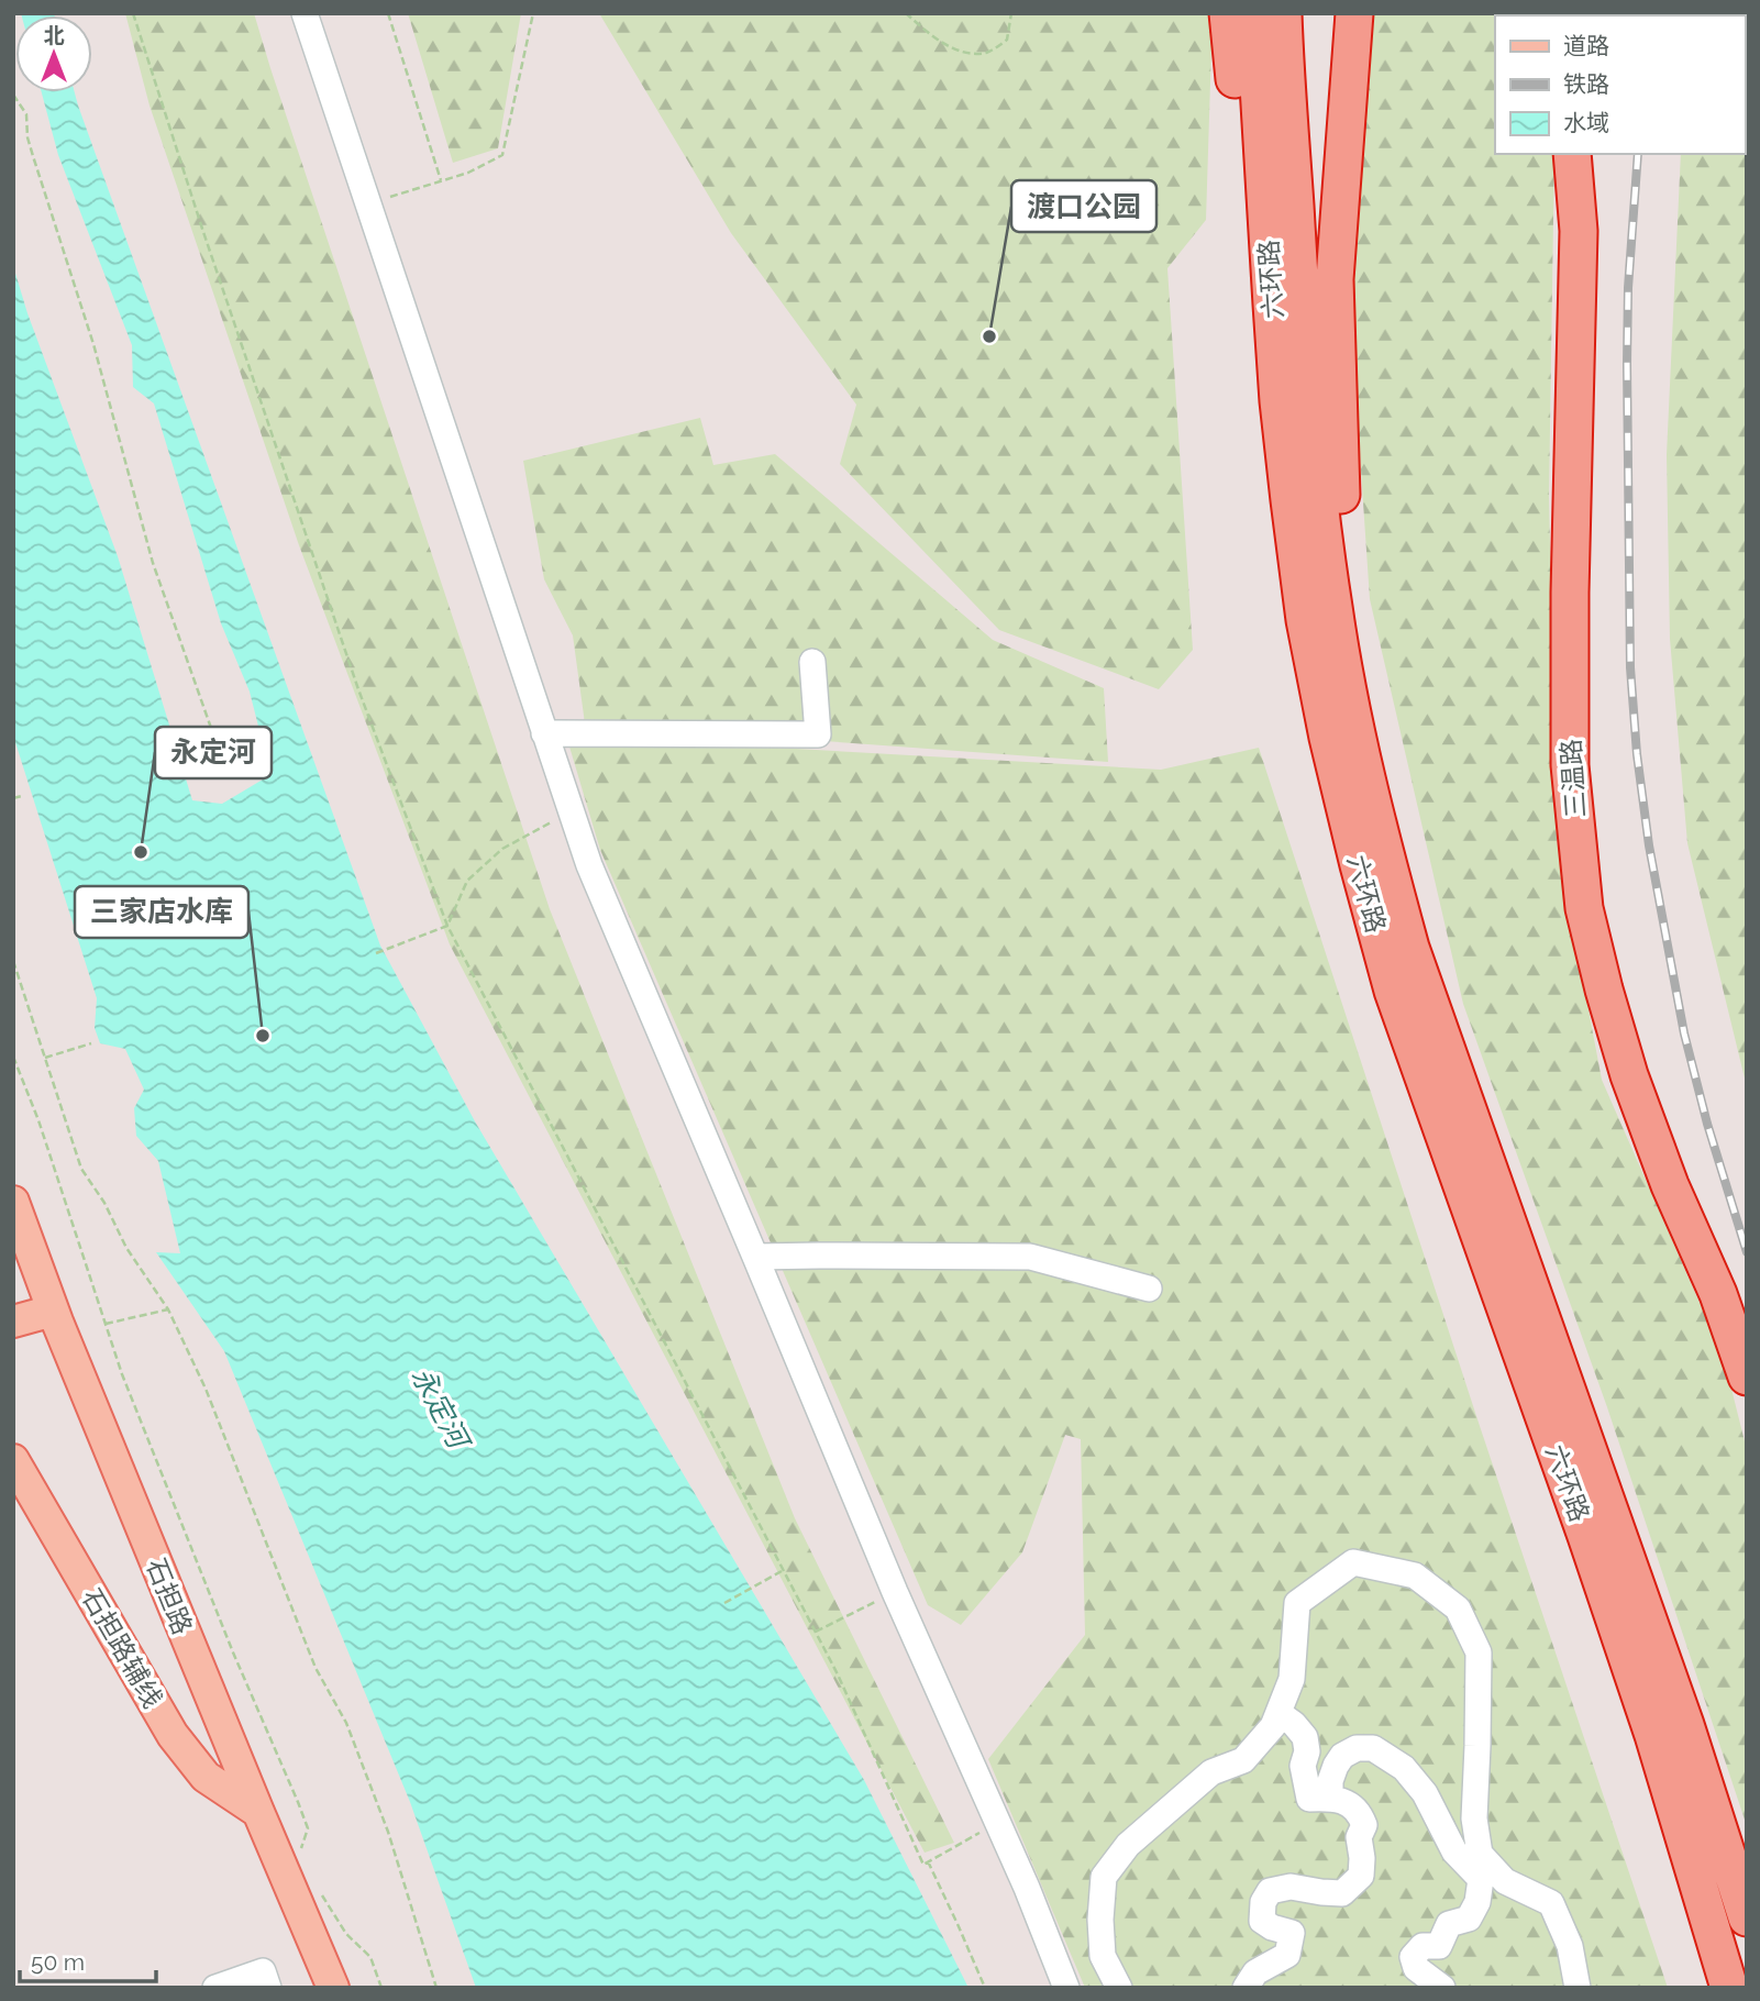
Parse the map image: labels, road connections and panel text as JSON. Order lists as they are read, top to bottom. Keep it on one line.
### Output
{"streets":{"highway":["六环路","三温路"],"main road":["石担路","石担路辅线"]},"crossings":[["石担路","石担路辅线"]],"water":["永定河"],"places":["渡口公园","永定河","三家店水库"],"legend":["道路","铁路","水域"],"scale_bar":"50 m","north":"top"}
